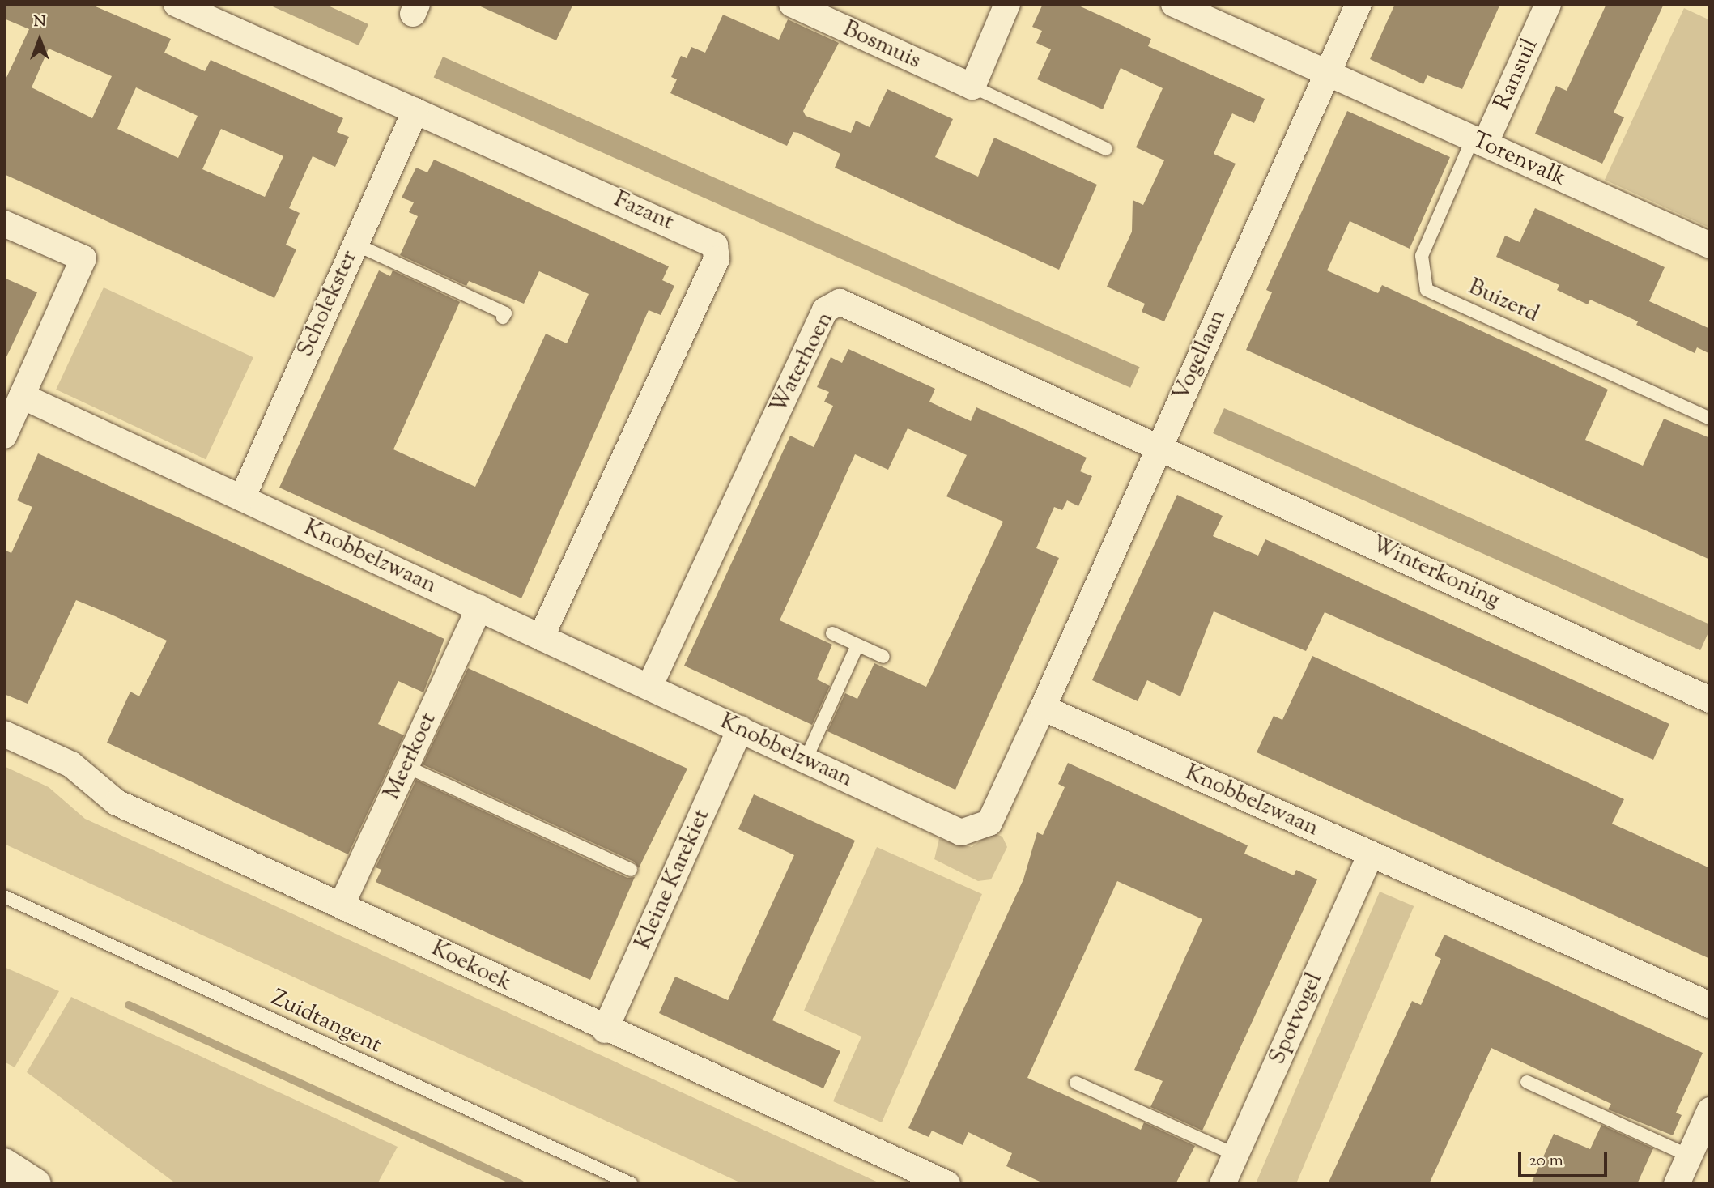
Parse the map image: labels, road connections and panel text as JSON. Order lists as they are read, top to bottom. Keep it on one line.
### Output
{"streets":{"street":["Bosmuis","Ransuil","Torenvalk","Fazant","Scholekster","Vogellaan","Waterhoen","Knobbelzwaan","Winterkoning","Meerkoet","Kleine Karekiet","Koekoek","Spotvogel"],"lane":["Buizerd","Zuidtangent"]},"crossings":[["Ransuil","Torenvalk"],["Ransuil","Buizerd"],["Torenvalk","Buizerd"],["Torenvalk","Vogellaan"],["Fazant","Scholekster"],["Fazant","Knobbelzwaan"],["Scholekster","Knobbelzwaan"],["Vogellaan","Waterhoen"],["Vogellaan","Knobbelzwaan"],["Vogellaan","Winterkoning"],["Waterhoen","Knobbelzwaan"],["Waterhoen","Winterkoning"],["Knobbelzwaan","Meerkoet"],["Knobbelzwaan","Kleine Karekiet"],["Knobbelzwaan","Spotvogel"],["Meerkoet","Koekoek"],["Kleine Karekiet","Koekoek"]],"scale_bar":"20 m","north":"top"}
